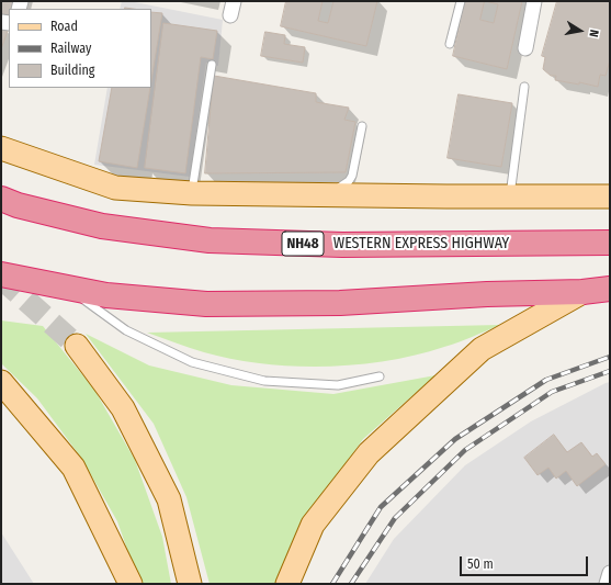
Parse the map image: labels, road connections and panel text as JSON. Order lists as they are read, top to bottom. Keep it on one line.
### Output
{"streets":{"highway":["NH48","WESTERN EXPRESS HIGHWAY"]},"legend":["Road","Railway","Building"],"scale_bar":"50 m","north":"right"}
